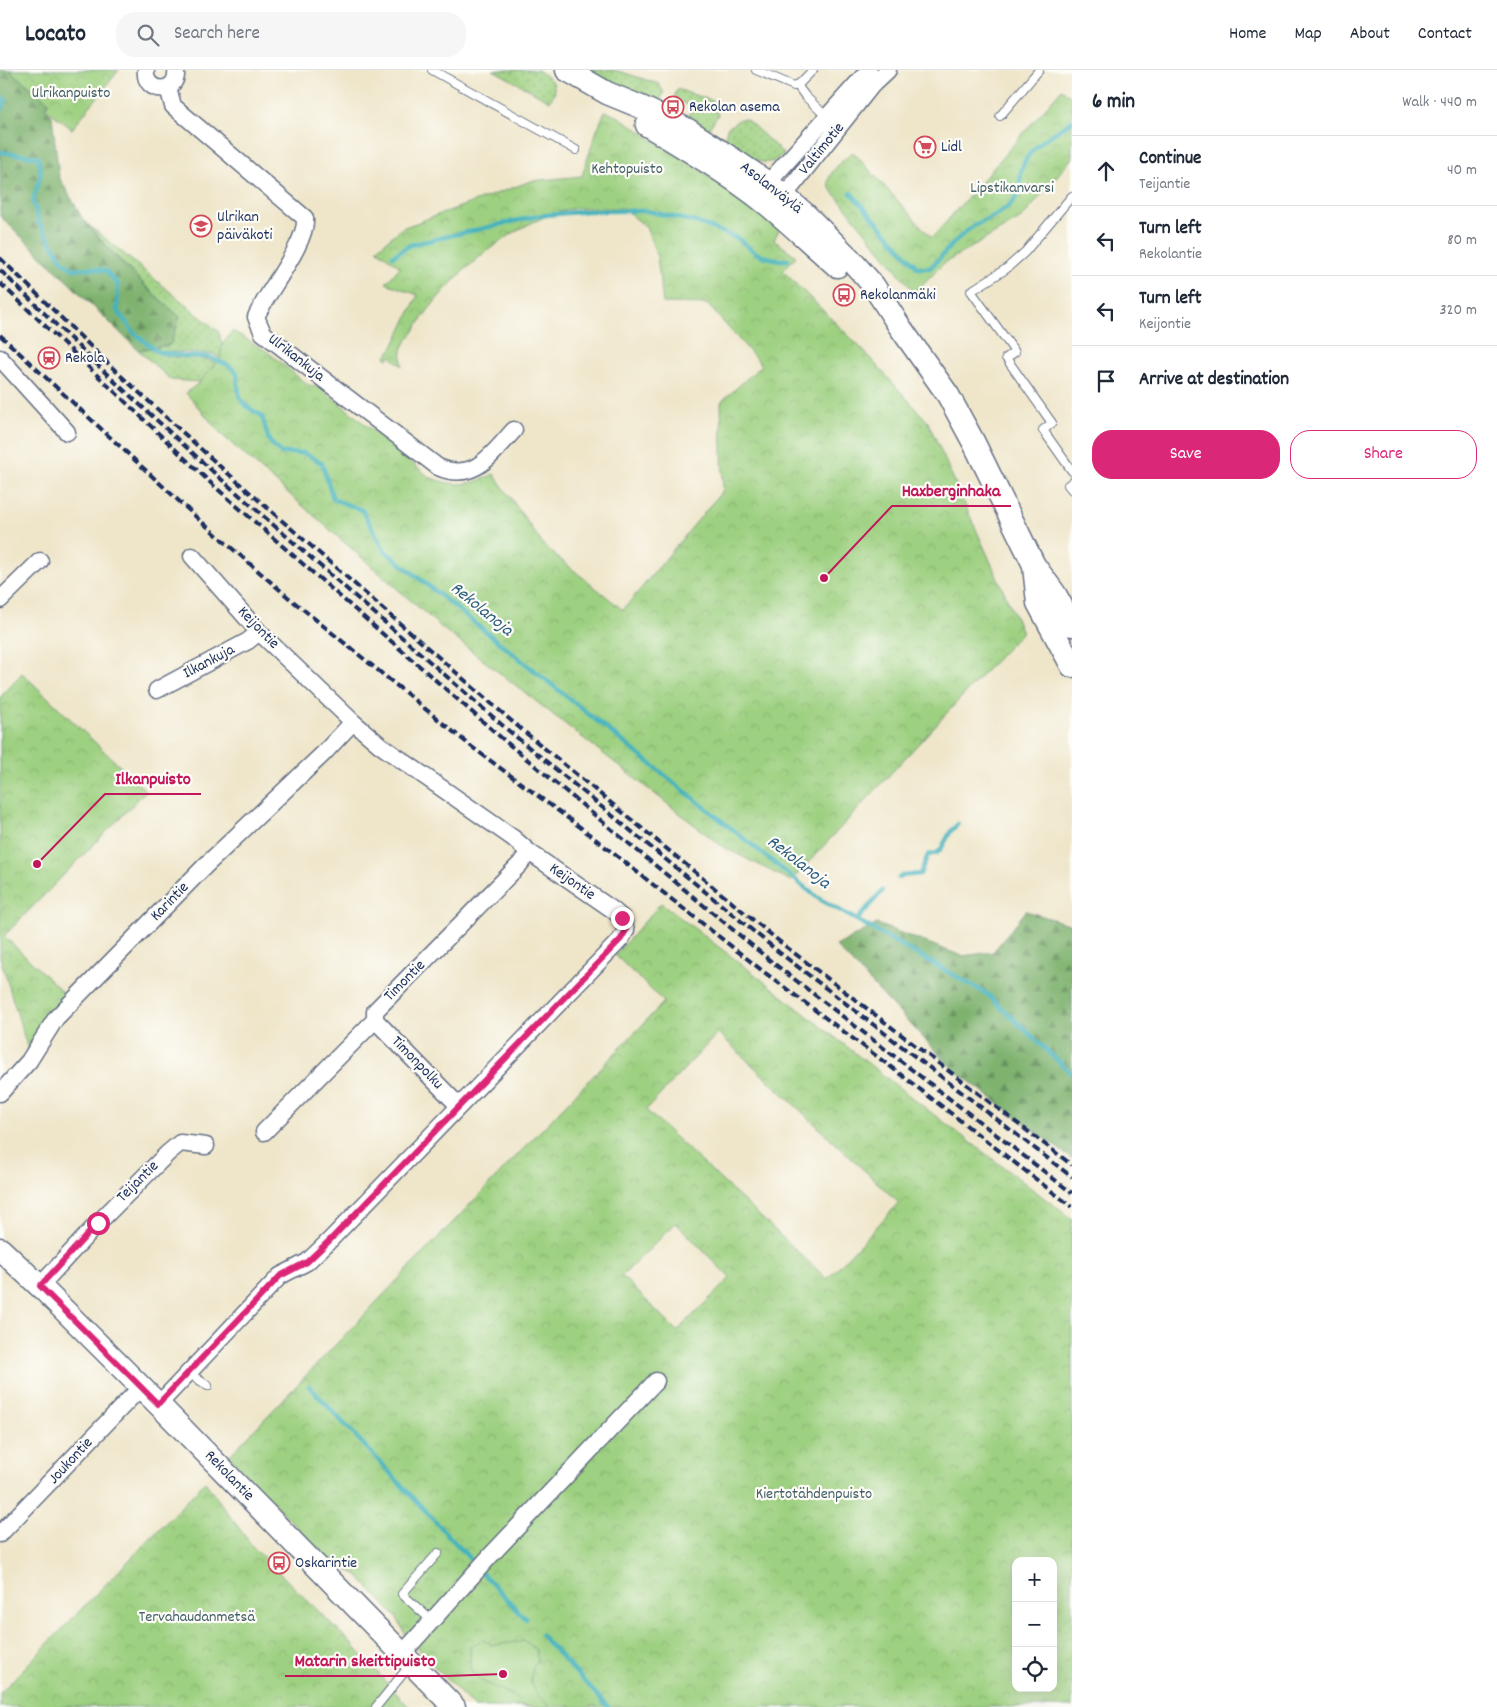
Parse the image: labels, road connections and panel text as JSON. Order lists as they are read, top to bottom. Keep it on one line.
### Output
{"streets":{"main road":["Asolanväylä","Rekolantie"],"street":["Valtimotie","Ulrikankuja","Keijontie","Ilkankuja","Karintie","Timontie","Timonpolku","Teijantie","Joukontie"]},"crossings":[["Valtimotie","Asolanväylä"],["Keijontie","Ilkankuja"],["Keijontie","Karintie"],["Keijontie","Timontie"],["Keijontie","Timonpolku"],["Keijontie","Rekolantie"],["Timontie","Timonpolku"],["Teijantie","Rekolantie"],["Joukontie","Rekolantie"]],"water":["Rekolanoja"],"parks":["Ulrikanpuisto","Kehtopuisto","Lipstikanvarsi","Kiertotähdenpuisto","Tervahaudanmetsä"],"places":{"bus stop":["Rekolan asema","Rekolanmäki","Oskarintie"],"supermarket":["Lidl"],"school or university":["Ulrikan päiväkoti"],"station":["Rekola"],"other":["Haxberginhaka","Ilkanpuisto","Matarin skeittipuisto"]},"page":{"header":"Locato","search":"Search here","nav":["Home","Map","About","Contact"],"heading":["6 min","Walk · 440 m"],"list":[["Continue","Teijantie","40 m"],["Turn left","Rekolantie","80 m"],["Turn left","Keijontie","320 m"],"Arrive at destination"],"buttons":["Save","Share"],"map_buttons":["+","−"]}}
